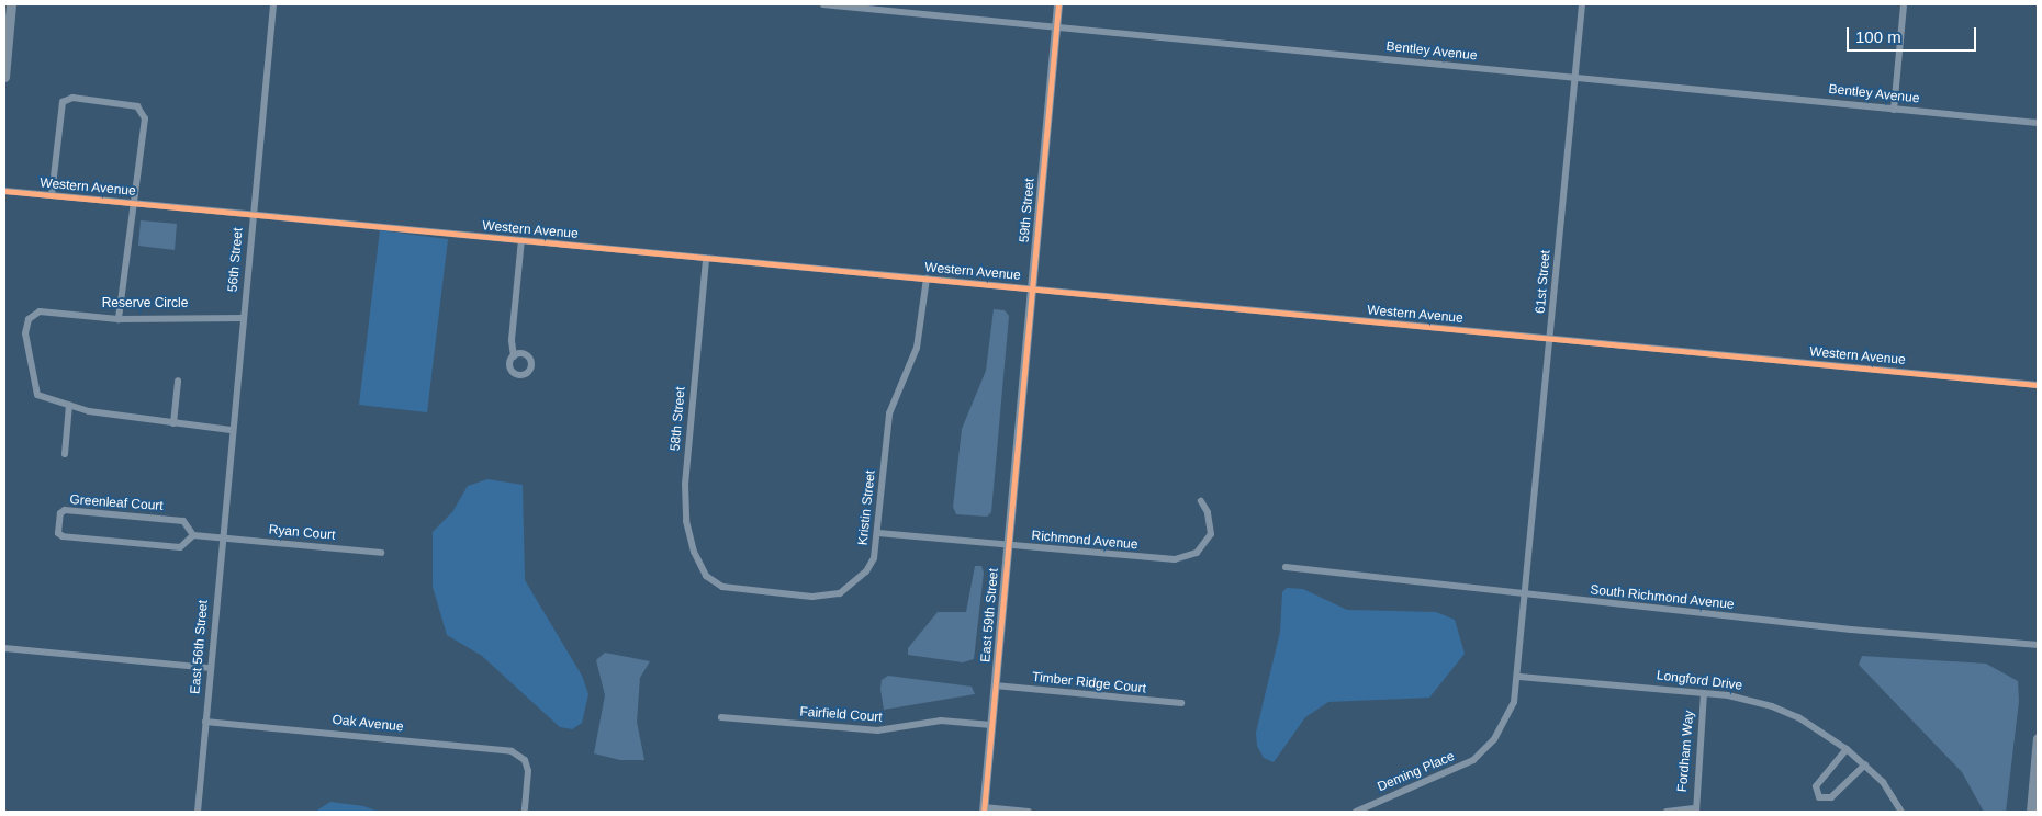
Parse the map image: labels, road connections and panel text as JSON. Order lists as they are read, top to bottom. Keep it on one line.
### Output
{"streets":{"street":["Bentley Avenue","Western Avenue","59th Street","56th Street","61st Street","Reserve Circle","58th Street","Greenleaf Court","Kristin Street","Ryan Court","Richmond Avenue","South Richmond Avenue","East 59th Street","East 56th Street","Longford Drive","Timber Ridge Court","Fairfield Court","Oak Avenue","Fordham Way","Deming Place"]},"crossings":[["Bentley Avenue","59th Street"],["Bentley Avenue","61st Street"],["Western Avenue","59th Street"],["Western Avenue","56th Street"],["Western Avenue","61st Street"],["Western Avenue","58th Street"],["Western Avenue","Kristin Street"],["59th Street","East 59th Street"],["56th Street","Reserve Circle"],["56th Street","East 56th Street"],["61st Street","South Richmond Avenue"],["61st Street","Deming Place"],["58th Street","Kristin Street"],["Kristin Street","Richmond Avenue"],["Ryan Court","East 56th Street"],["Richmond Avenue","East 59th Street"],["South Richmond Avenue","Deming Place"],["East 59th Street","Timber Ridge Court"],["East 59th Street","Fairfield Court"],["East 56th Street","Oak Avenue"],["Longford Drive","Fordham Way"],["Longford Drive","Deming Place"]],"scale_bar":"100 m"}
